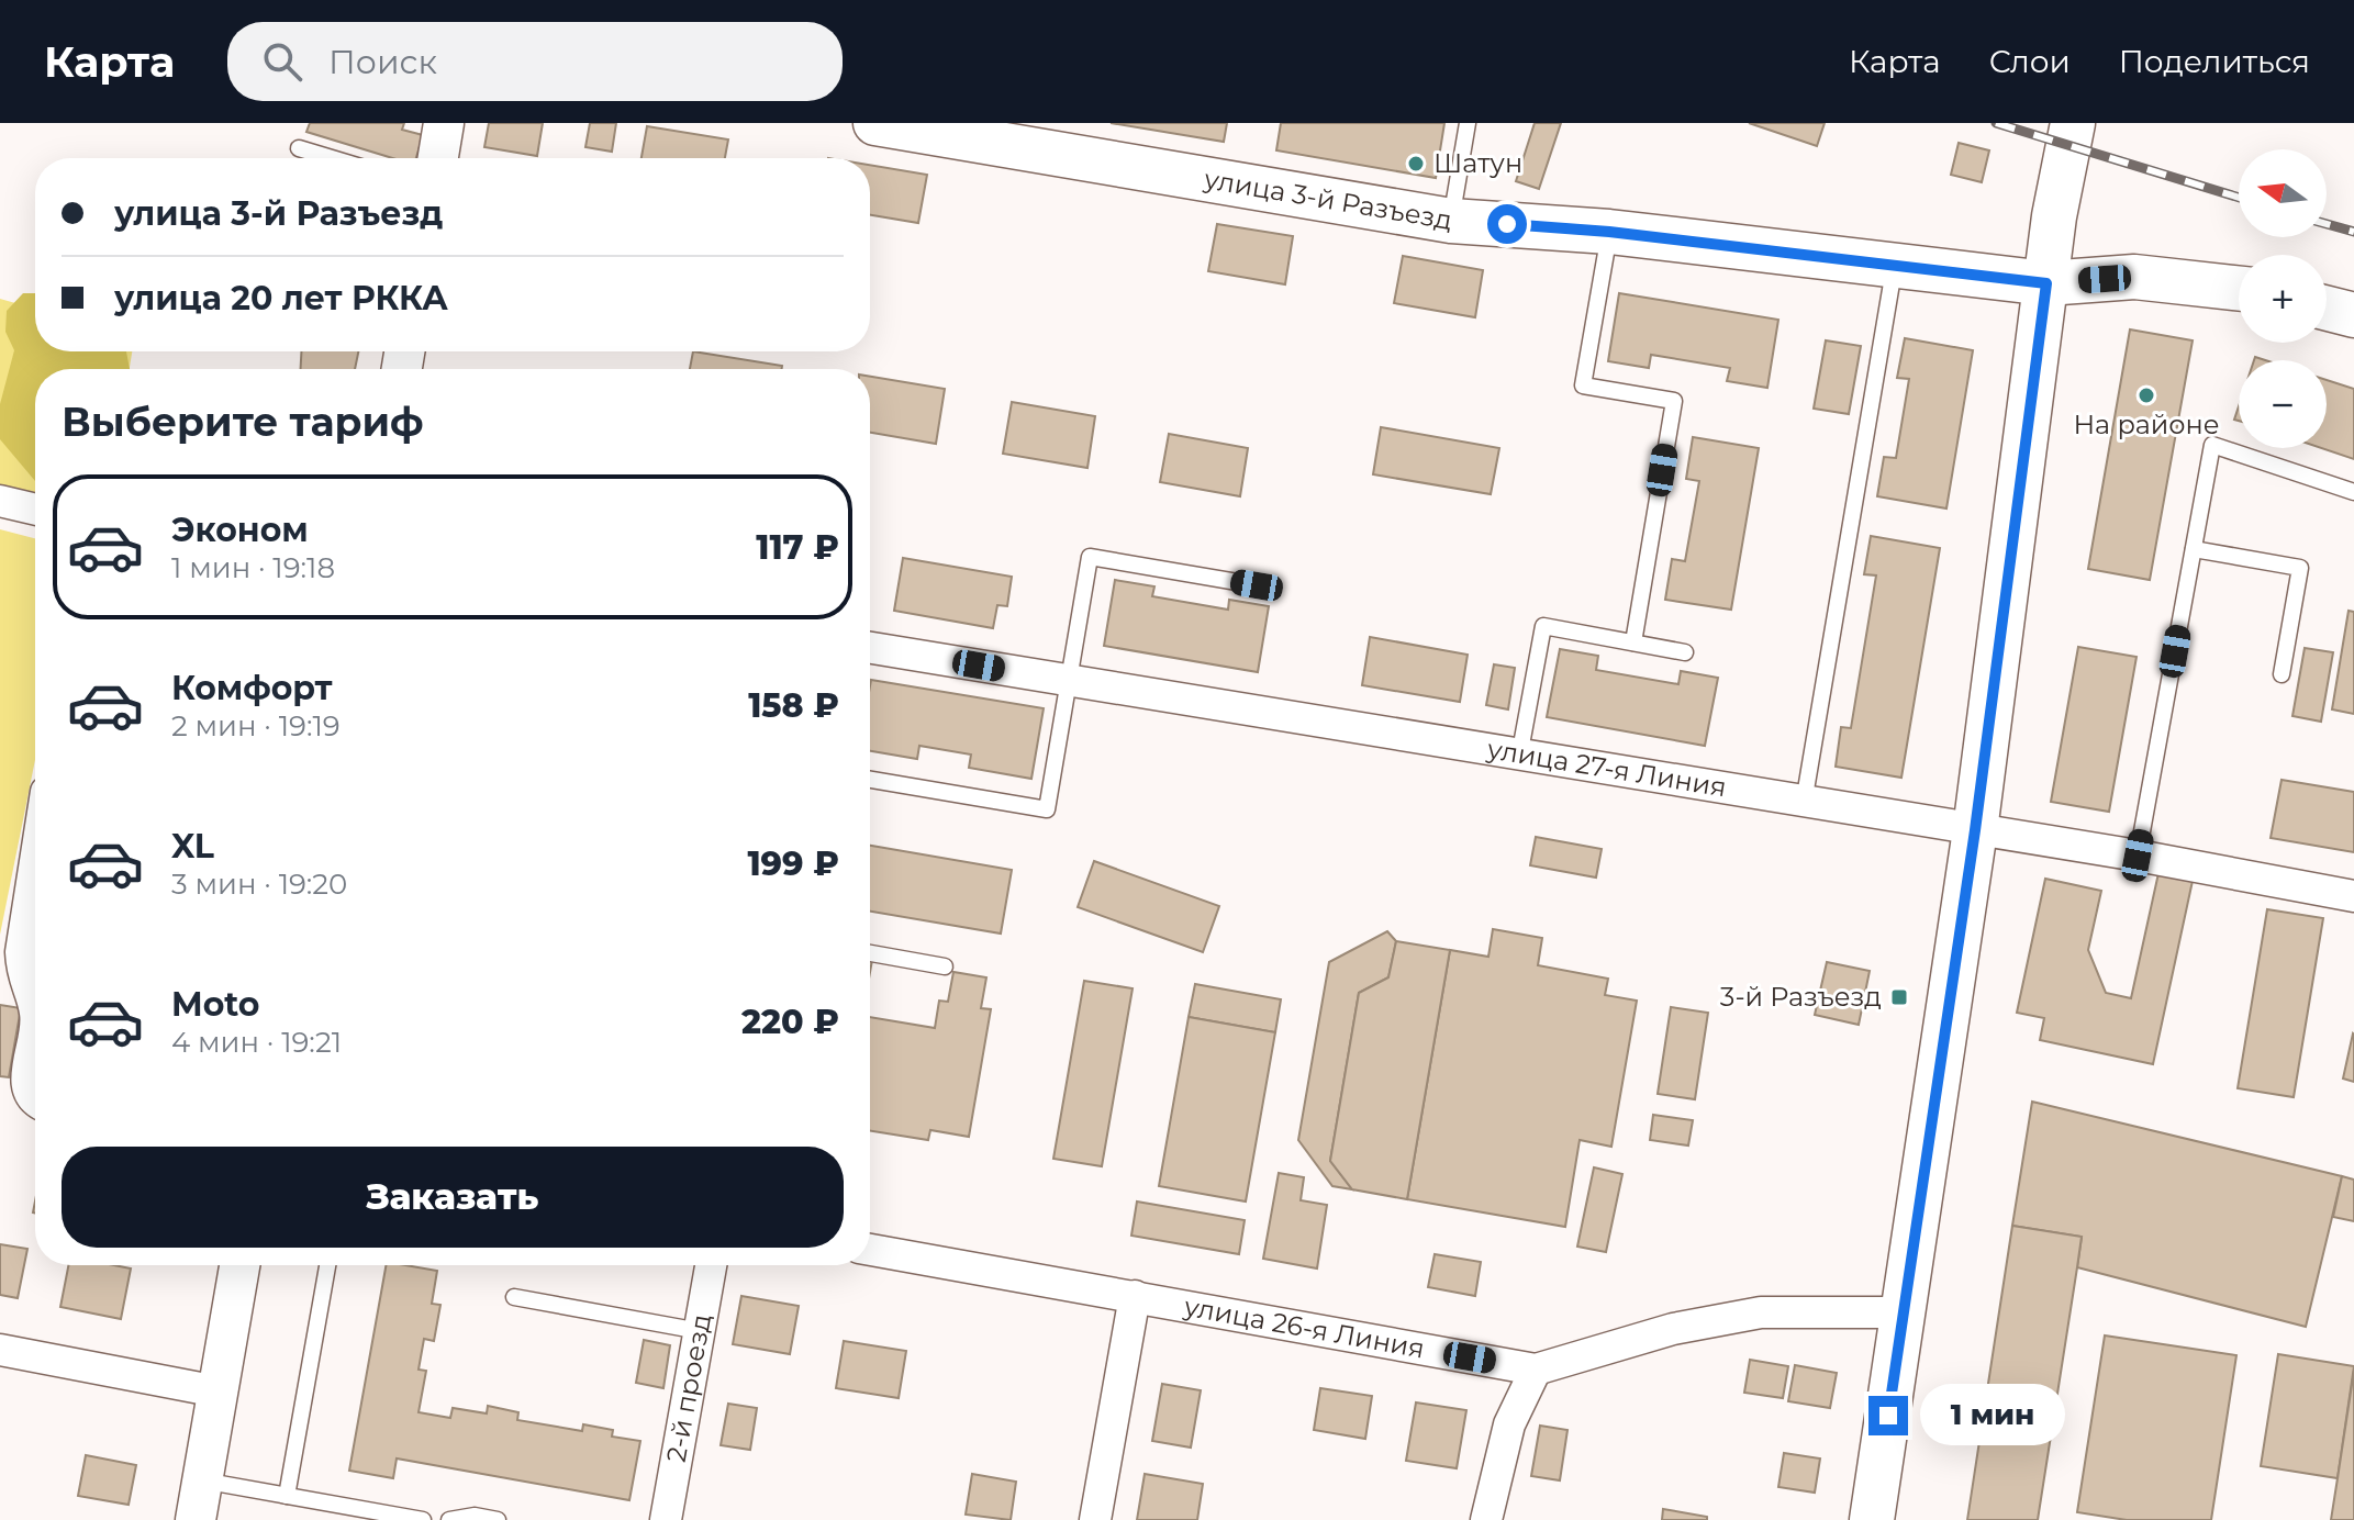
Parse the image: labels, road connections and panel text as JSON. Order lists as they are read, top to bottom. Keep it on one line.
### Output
{"streets":{"main road":["улица 3-й Разъезд"],"street":["улица 27-я Линия","улица 26-я Линия","2-й проезд"]},"places":{"other":["Шатун","На районе"],"transit":["3-й Разъезд"]},"north":"left","page":{"header":"Карта","search":"Поиск","nav":["Карта","Слои","Поделиться"],"map_buttons":["+","−"],"banner":["улица 3-й Разъезд","улица 20 лет РККА"],"heading":"Выберите тариф","list":[{"name":"Эконом","note":"1 мин · 19:18","value":"117 ₽"},{"name":"Комфорт","note":"2 мин · 19:19","value":"158 ₽"},{"name":"XL","note":"3 мин · 19:20","value":"199 ₽"},{"name":"Moto","note":"4 мин · 19:21","value":"220 ₽"}],"buttons":"Заказать","bubble":"1 мин"}}
